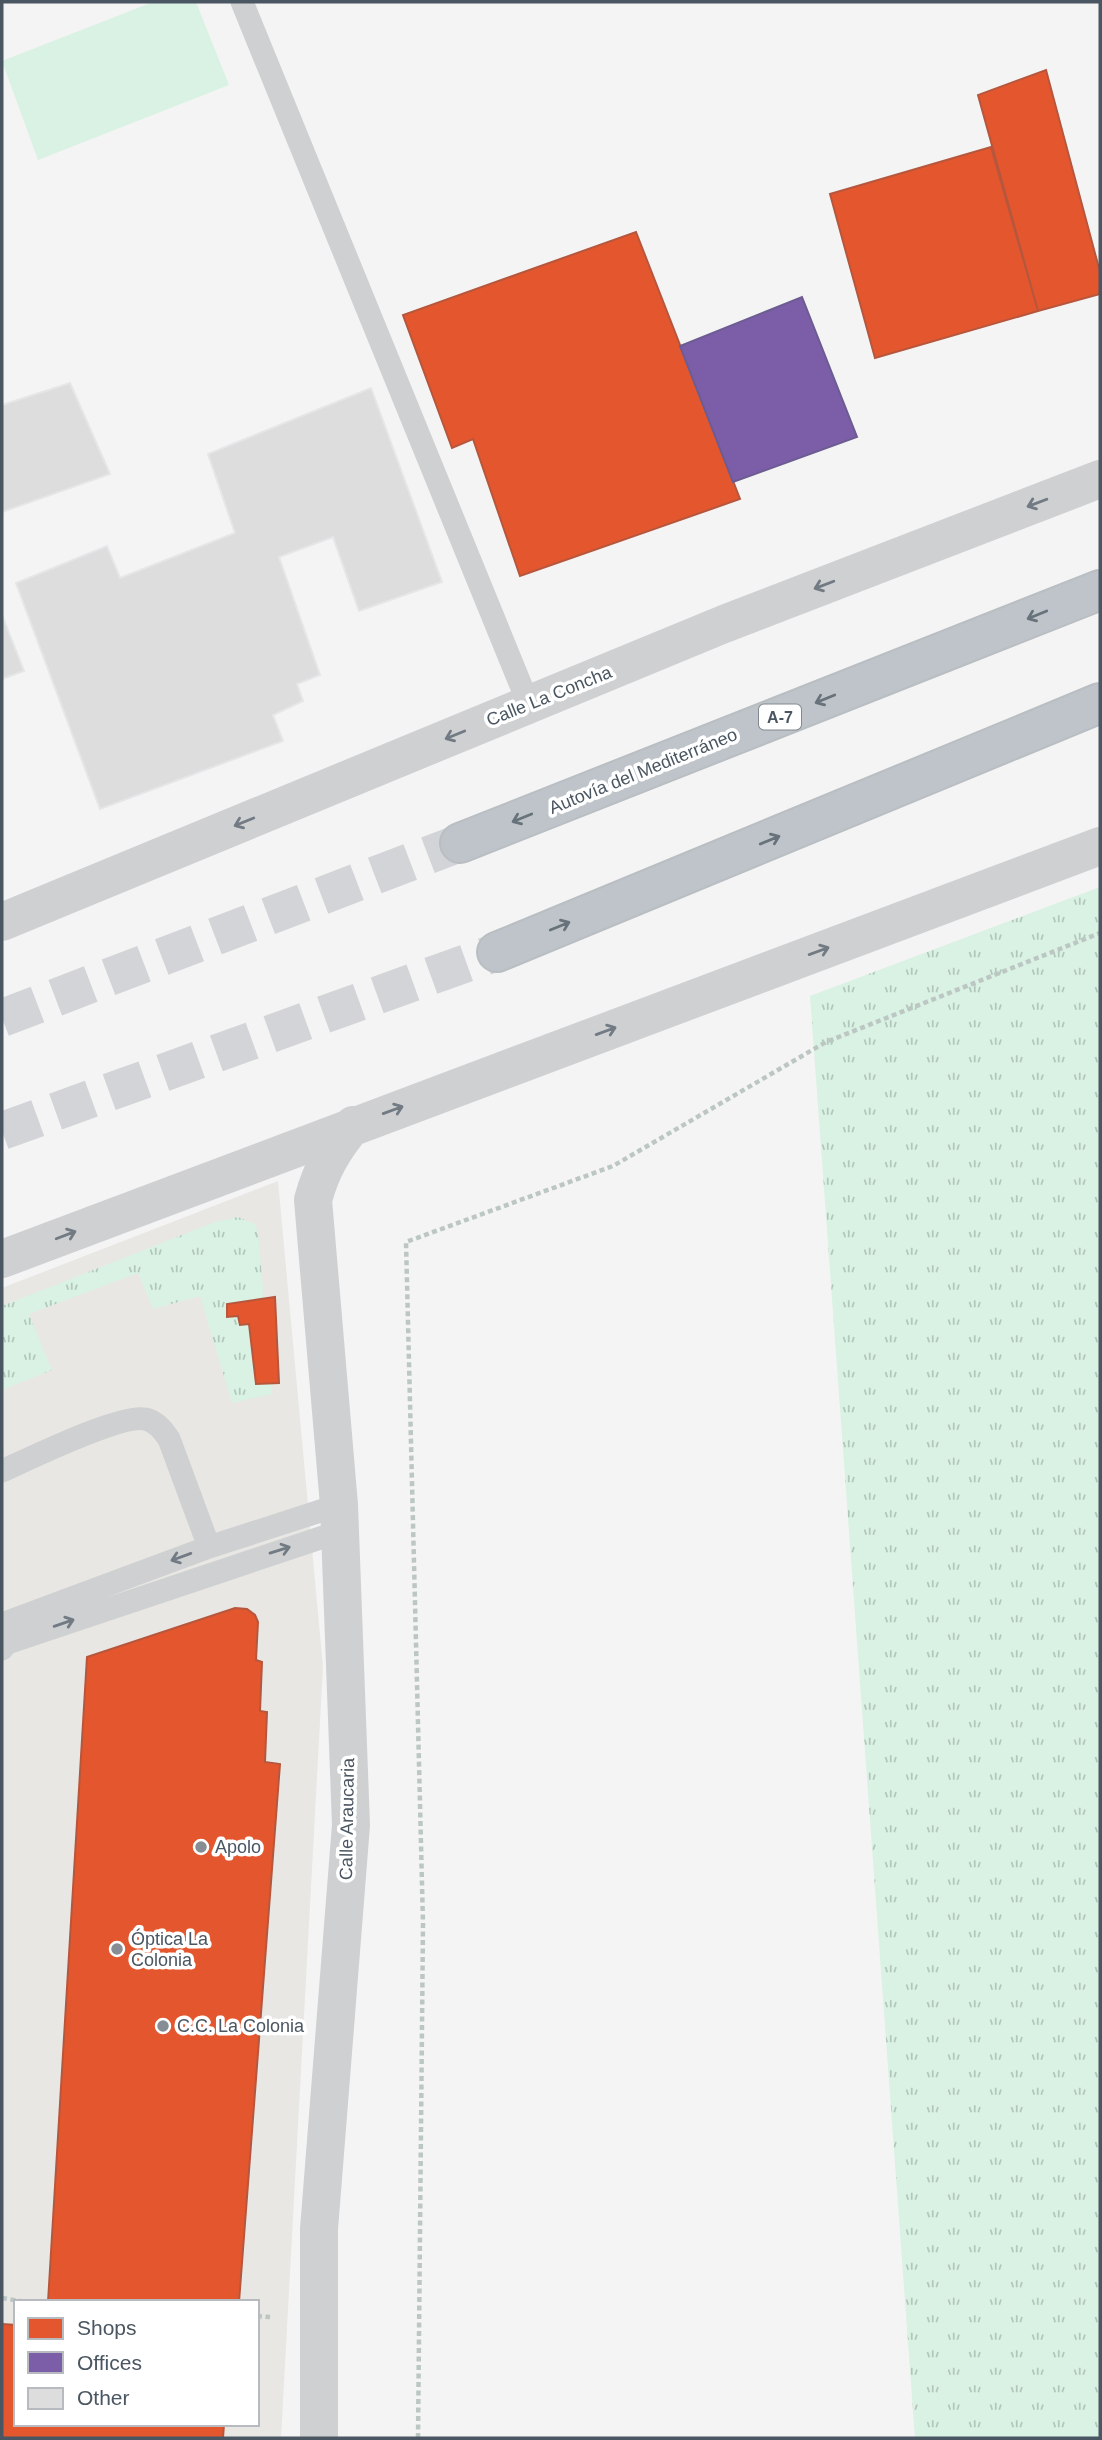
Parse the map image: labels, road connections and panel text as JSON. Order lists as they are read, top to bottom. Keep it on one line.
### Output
{"streets":{"highway":["A-7","Autovía del Mediterráneo"],"street":["Calle La Concha","Calle Araucaria"]},"places":["Apolo","Óptica La Colonia","C.C. La Colonia"],"legend":["Shops","Offices","Other"]}
